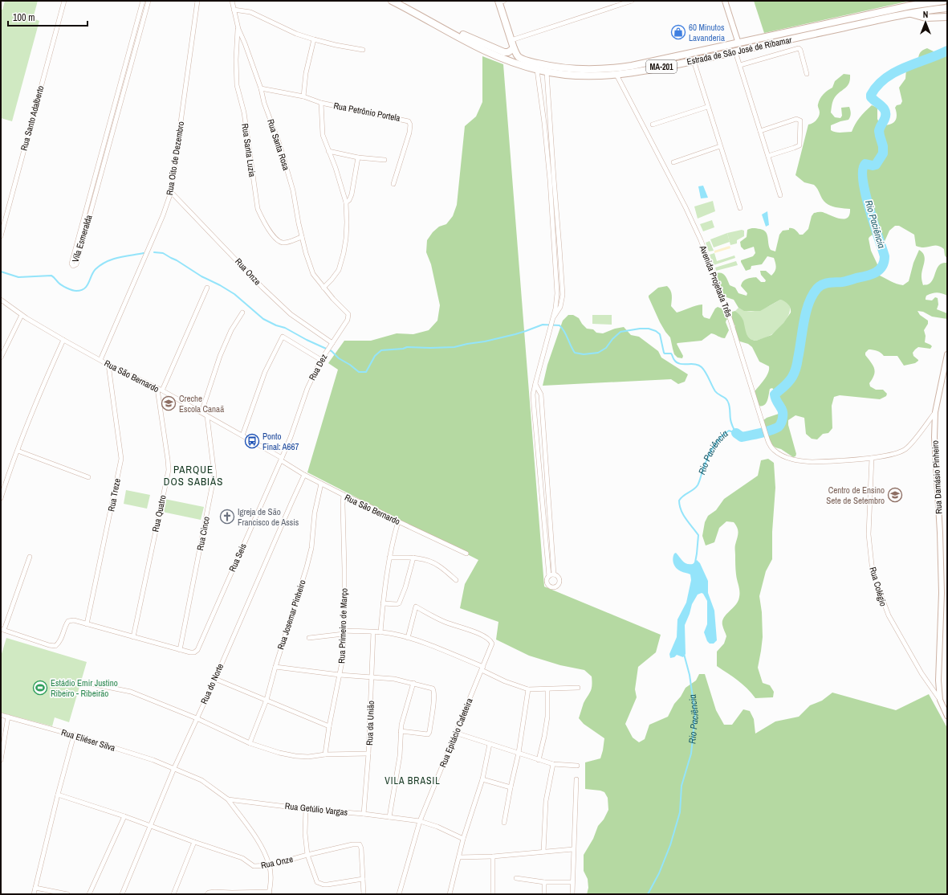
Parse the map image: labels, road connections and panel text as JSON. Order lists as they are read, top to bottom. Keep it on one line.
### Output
{"streets":{"main road":["Estrada de São José de Ribamar","MA-201"],"street":["Rua Petrônio Portela","Rua Santo Adalberto","Rua Santa Rosa","Rua Santa Luzia","Rua Oito de Dezembro","Vila Esmeralda","Rua Onze","Avenida Projetada Três","Rua Dez","Rua São Bernardo","Rua Damásio Pinheiro","Rua Treze","Rua Quatro","Rua Cinco","Rua Seis","Rua Colégio","Rua Josemar Pinheiro","Rua Primeiro de Março","Rua do Norte","Rua da União","Rua Epitácio Cafeteira","Rua Eliéser Silva","Rua Getúlio Vargas"]},"crossings":[["Estrada de São José de Ribamar","MA-201"],["Estrada de São José de Ribamar","Avenida Projetada Três"],["Rua Petrônio Portela","Rua Santa Rosa"],["Rua Santa Rosa","Rua Santa Luzia"],["Rua Santa Rosa","Rua Dez"],["Rua Oito de Dezembro","Rua Onze"],["Rua Oito de Dezembro","Rua São Bernardo"],["Rua Onze","Rua Dez"],["Rua Onze","Rua do Norte"],["Avenida Projetada Três","Rua Damásio Pinheiro"],["Avenida Projetada Três","Rua Colégio"],["Rua Dez","Rua São Bernardo"],["Rua Dez","Rua Seis"],["Rua São Bernardo","Rua Treze"],["Rua São Bernardo","Rua Quatro"],["Rua São Bernardo","Rua Cinco"],["Rua São Bernardo","Rua Seis"],["Rua São Bernardo","Rua Josemar Pinheiro"],["Rua São Bernardo","Rua Primeiro de Março"],["Rua São Bernardo","Rua do Norte"],["Rua Damásio Pinheiro","Rua Colégio"],["Rua Cinco","Rua Seis"],["Rua do Norte","Rua Eliéser Silva"],["Rua da União","Rua Getúlio Vargas"],["Rua Epitácio Cafeteira","Rua Getúlio Vargas"]],"districts":["PARQUE DOS SABIÁS","VILA BRASIL"],"water":["Rio Paciência"],"places":{"shop":["60 Minutos Lavanderia"],"school or university":["Creche Escola Canaã","Centro de Ensino Sete de Setembro"],"bus stop":["Ponto Final: A667"],"church":["Igreja de São Francisco de Assis"],"sports":["Estádio Emir Justino Ribeiro - Ribeirão"]},"scale_bar":"100 m","north":"top"}
